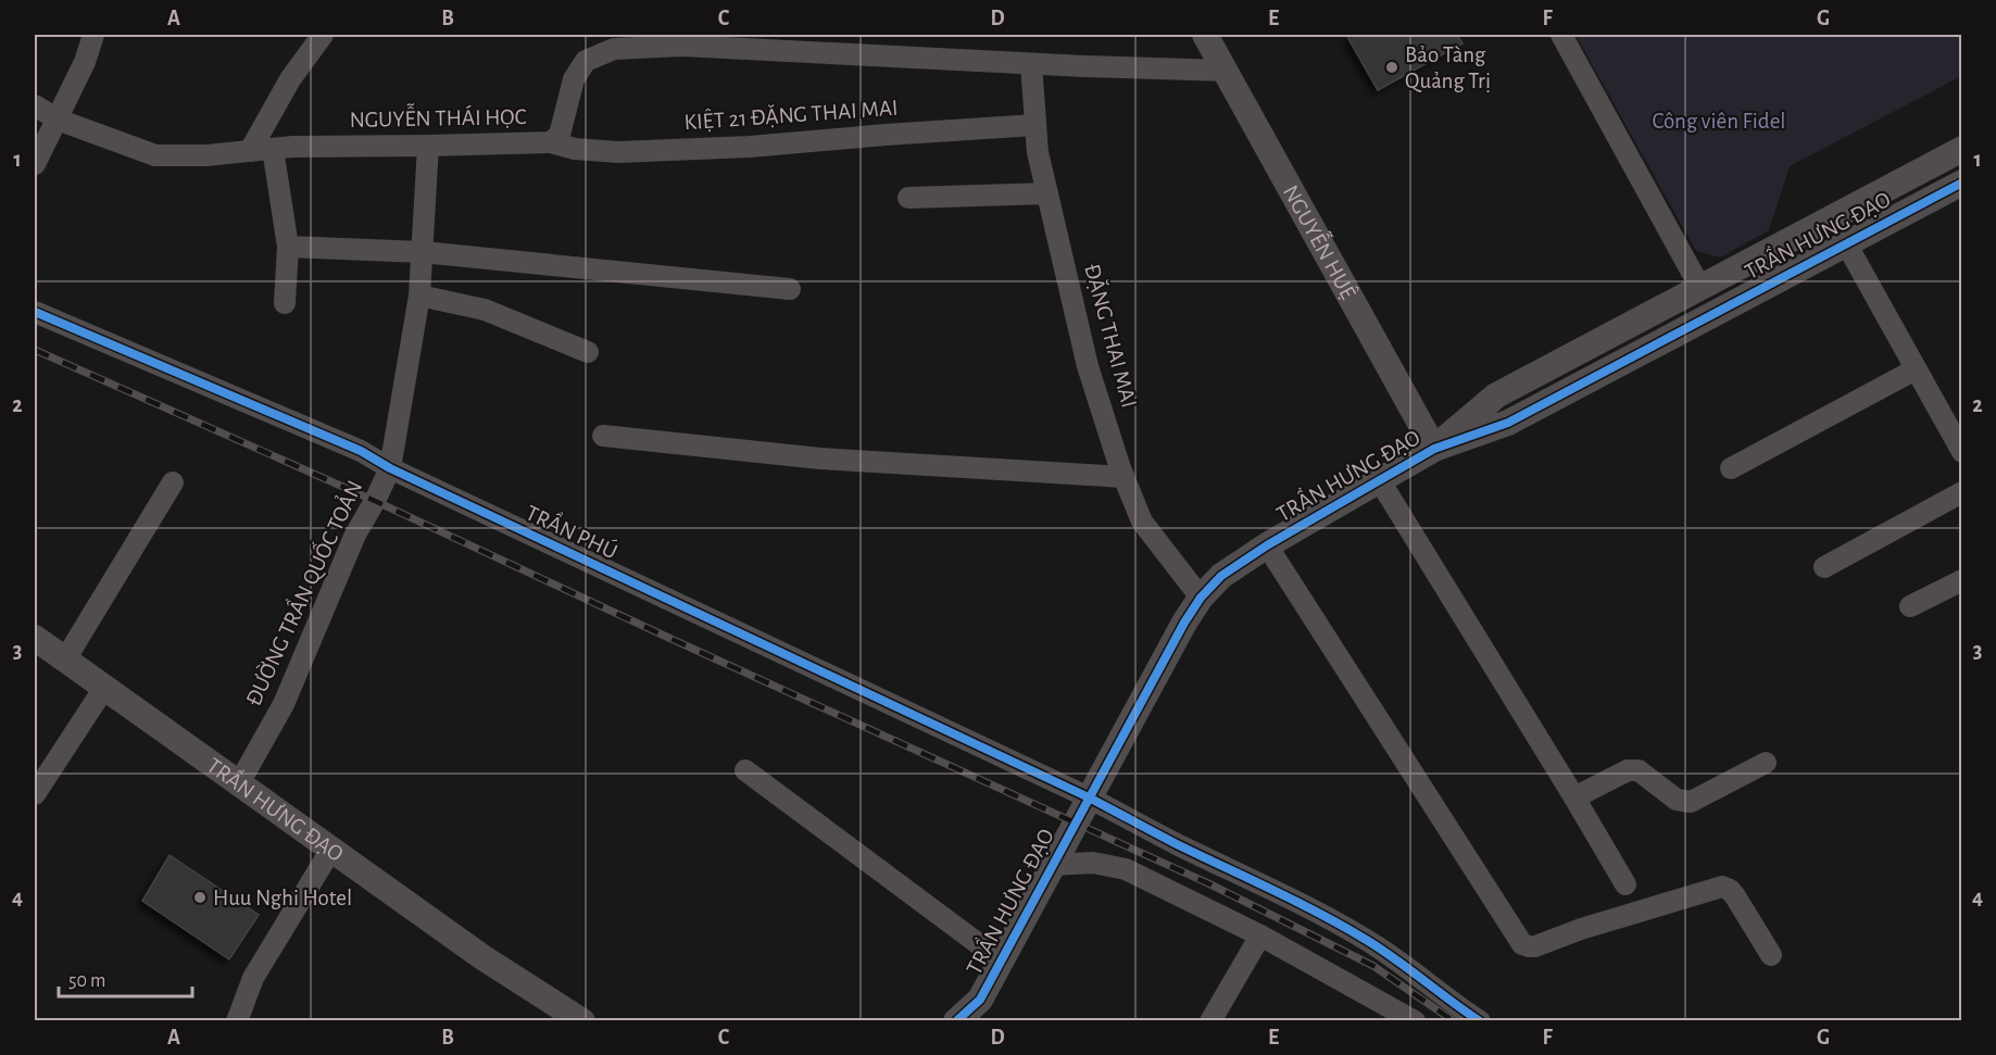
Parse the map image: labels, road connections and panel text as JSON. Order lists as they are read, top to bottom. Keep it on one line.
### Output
{"streets":{"street":["KIỆT 21 ĐẶNG THAI MAI","NGUYỄN THÁI HỌC","TRẦN HƯNG ĐẠO","NGUYỄN HUỆ","ĐẶNG THAI MAI","TRẦN PHÚ","ĐƯỜNG TRẦN QUỐC TOẢN"]},"crossings":[["KIỆT 21 ĐẶNG THAI MAI","NGUYỄN THÁI HỌC"],["KIỆT 21 ĐẶNG THAI MAI","ĐẶNG THAI MAI"],["NGUYỄN THÁI HỌC","NGUYỄN HUỆ"],["NGUYỄN THÁI HỌC","ĐẶNG THAI MAI"],["NGUYỄN THÁI HỌC","ĐƯỜNG TRẦN QUỐC TOẢN"],["TRẦN HƯNG ĐẠO","NGUYỄN HUỆ"],["TRẦN HƯNG ĐẠO","ĐẶNG THAI MAI"],["TRẦN HƯNG ĐẠO","TRẦN PHÚ"],["TRẦN HƯNG ĐẠO","ĐƯỜNG TRẦN QUỐC TOẢN"],["TRẦN PHÚ","ĐƯỜNG TRẦN QUỐC TOẢN"]],"parks":["Công viên Fidel"],"places":["Bảo Tàng Quảng Trị","Huu Nghi Hotel"],"scale_bar":"50 m","grid":{"columns":["A","B","C","D","E","F","G"],"rows":["1","2","3","4"]}}
